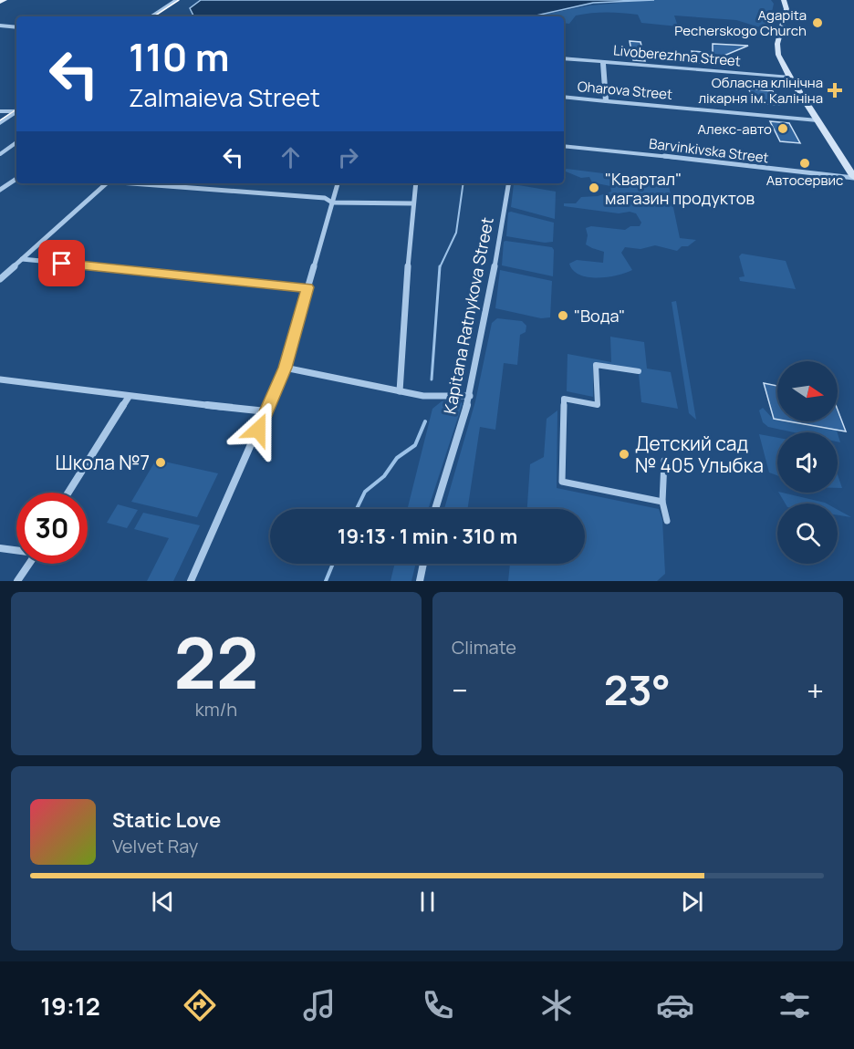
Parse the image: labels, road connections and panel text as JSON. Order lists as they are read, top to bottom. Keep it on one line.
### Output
{"streets":{"street":["Livoberezhna Street","Oharova Street","Barvinkivska Street","Kapitana Ratnykova Street"]},"places":{"other":["Agapita Pecherskogo Church","Алекс-авто","Автосервис","\"Квартал\" магазин продуктов","\"Вода\"","Детский сад № 405 Улыбка","Школа №7"],"health":["Обласна клінічна лікарня ім. Калініна"]},"north":"right","page":{"turn":["110 m","Zalmaieva Street"],"limit":"30","trip":"19:13 · 1 min · 310 m","tile":[["22","km/h"],"Climate"],"heat":["−","23°","+"],"song":["Static Love","Velvet Ray"],"tabs":"19:12"}}
